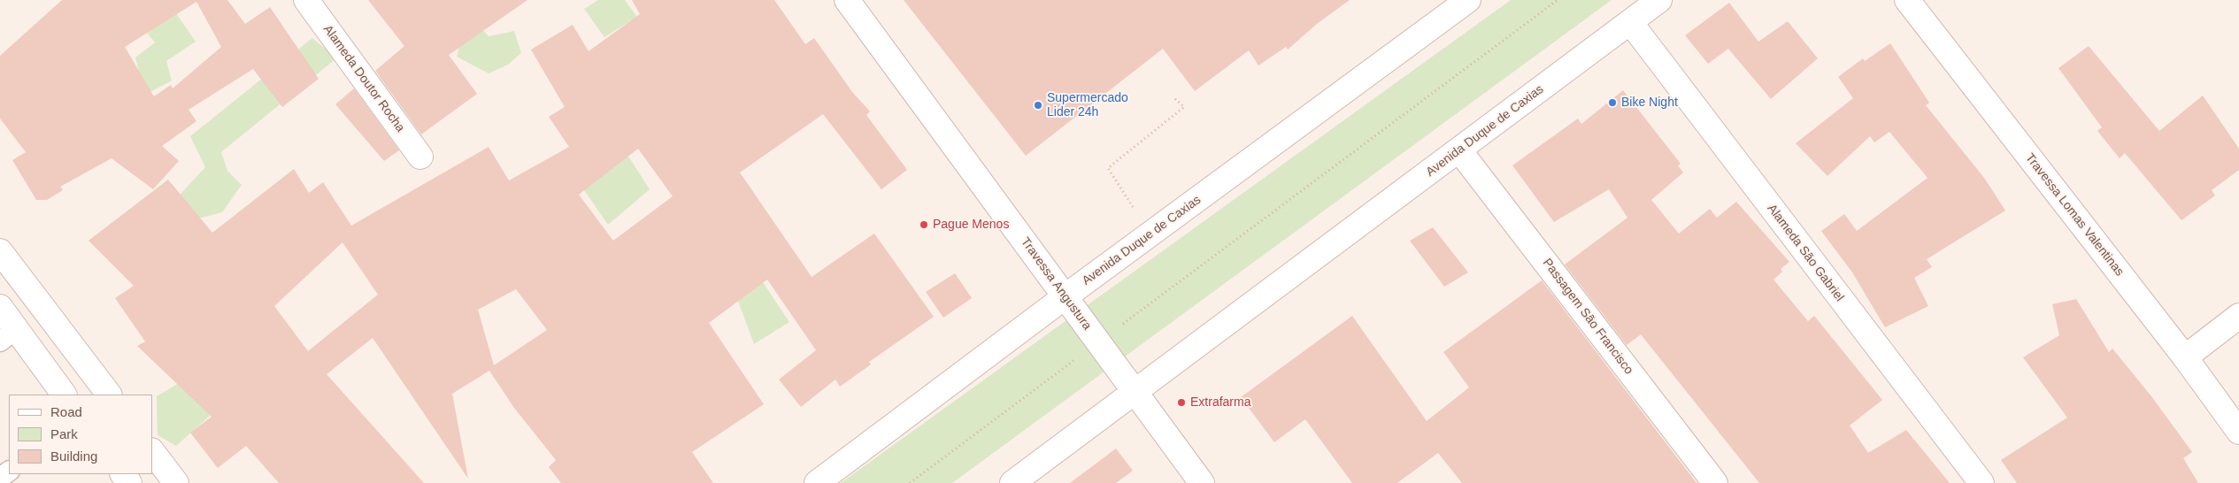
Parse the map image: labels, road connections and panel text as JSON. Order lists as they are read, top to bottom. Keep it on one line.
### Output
{"streets":{"street":["Alameda Doutor Rocha","Avenida Duque de Caxias","Travessa Lomas Valentinas","Alameda São Gabriel","Travessa Angustura","Passagem São Francisco"]},"crossings":[["Avenida Duque de Caxias","Alameda São Gabriel"],["Avenida Duque de Caxias","Travessa Angustura"],["Avenida Duque de Caxias","Passagem São Francisco"]],"places":["Bike Night","Supermercado Lider 24h","Pague Menos","Extrafarma"],"legend":["Road","Park","Building"]}
